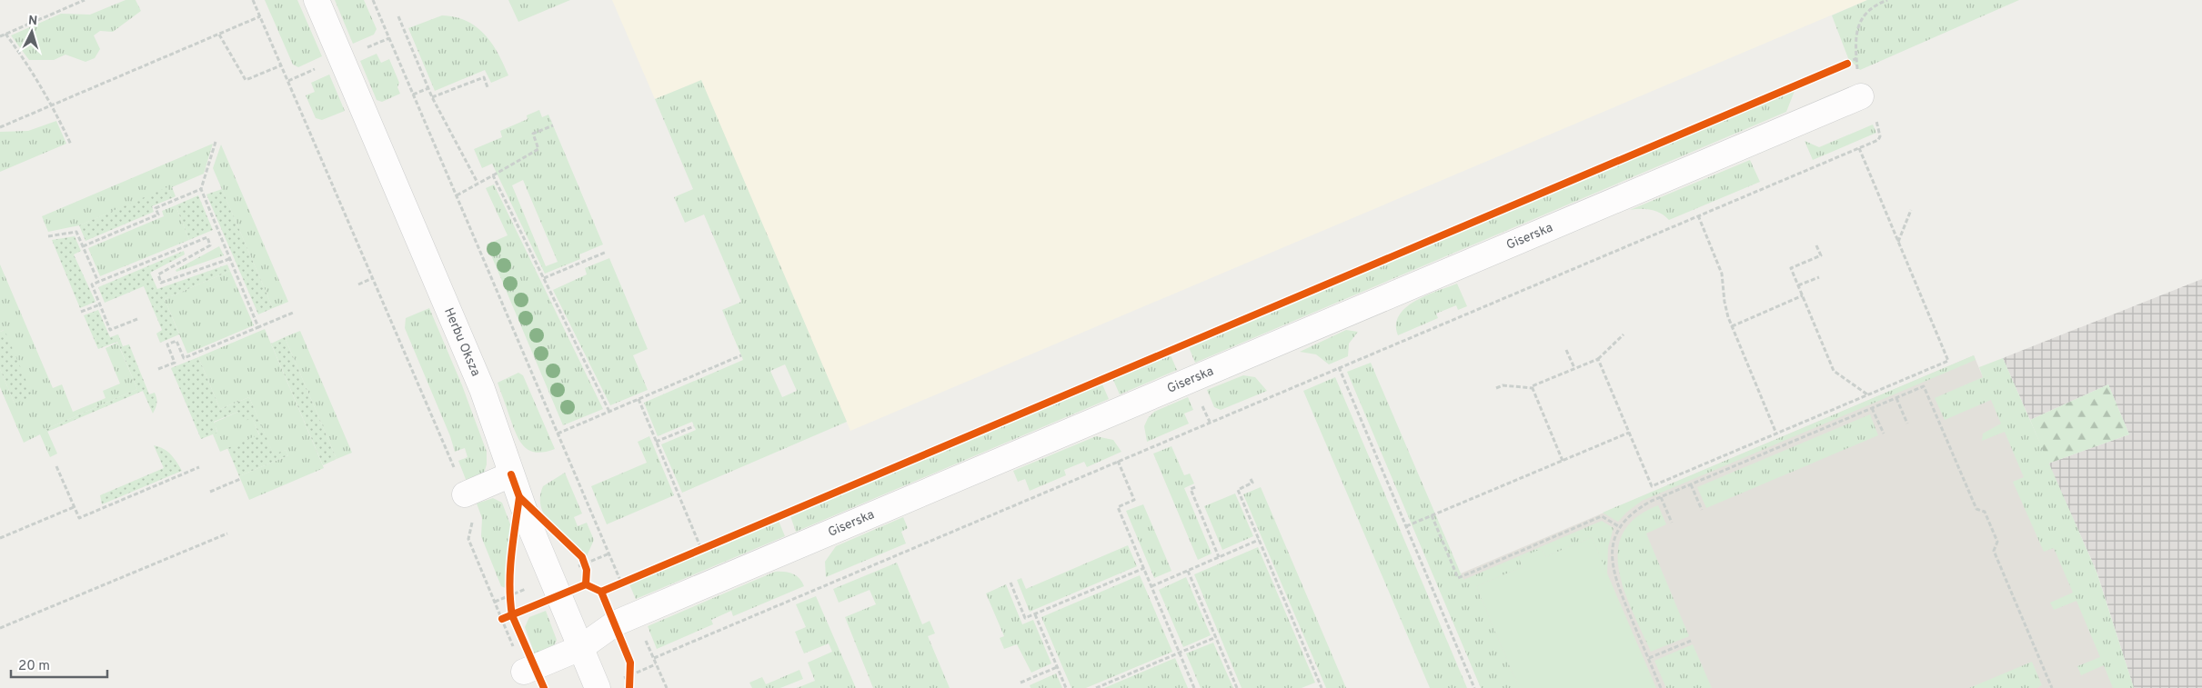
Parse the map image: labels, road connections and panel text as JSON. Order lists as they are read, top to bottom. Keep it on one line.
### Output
{"streets":{"street":["Giserska","Herbu Oksza"]},"crossings":[["Giserska","Herbu Oksza"]],"scale_bar":"20 m","north":"top"}
